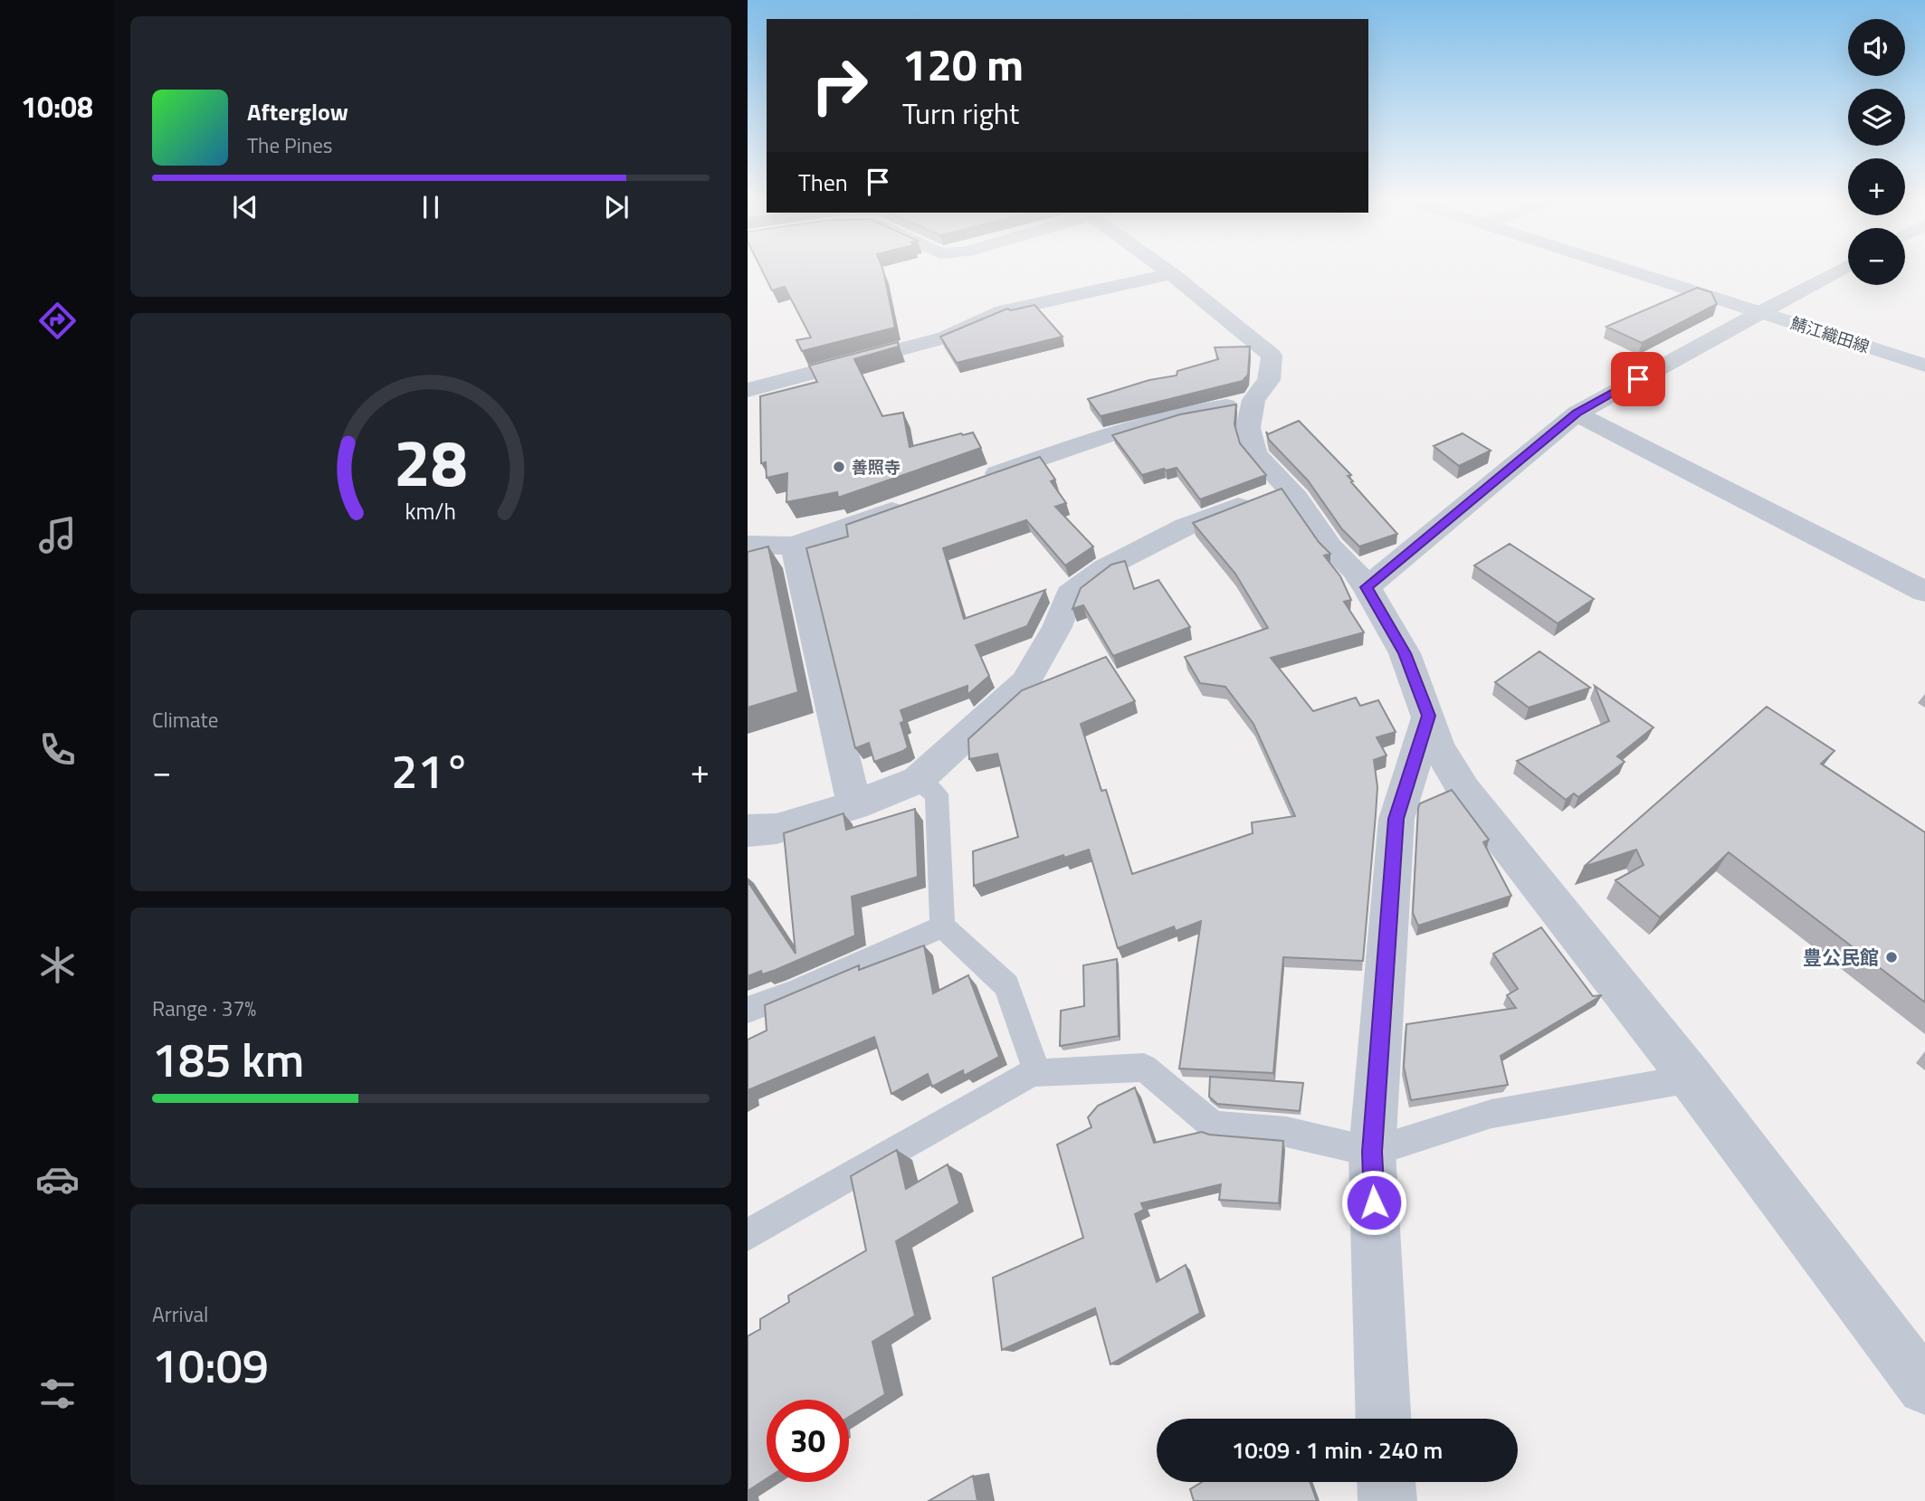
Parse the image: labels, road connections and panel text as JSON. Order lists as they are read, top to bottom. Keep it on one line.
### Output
{"streets":{"main road":["鯖江織田線"]},"places":["善照寺","豊公民館"],"page":{"tabs":"10:08","map_buttons":["+","−"],"turn":["120 m","Turn right"],"song":["Afterglow","The Pines"],"then":"Then","tile":["Climate",["Range · 37%","185 km"],["Arrival","10:09"]],"heat":["−","21°","+"],"limit":"30","trip":"10:09 · 1 min · 240 m","gauge":["28","km/h"]}}
